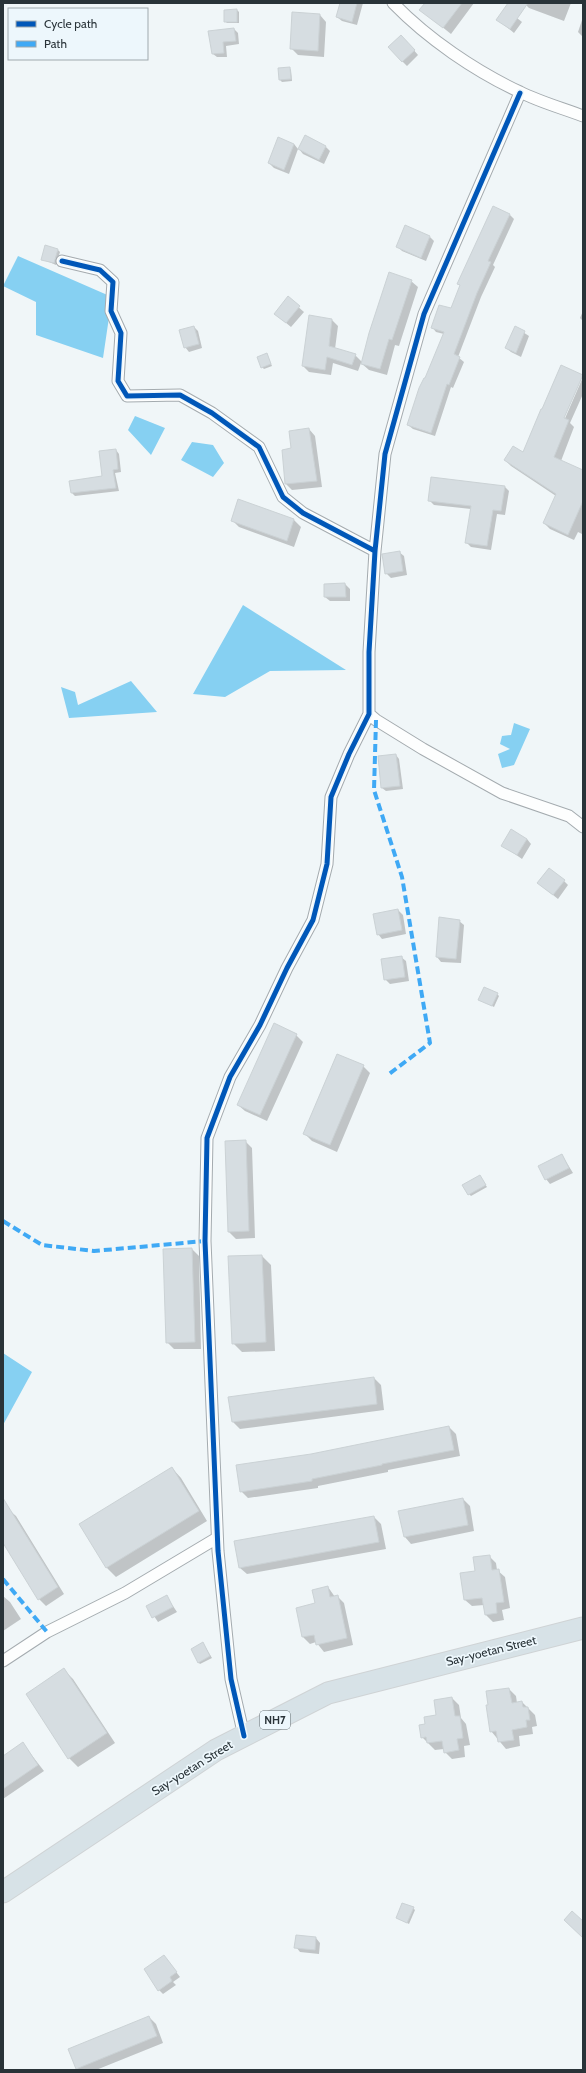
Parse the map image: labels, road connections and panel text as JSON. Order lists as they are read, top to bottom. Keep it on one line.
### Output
{"streets":{"highway":["Say-yoetan Street","NH7"]},"legend":["Cycle path","Path"]}
